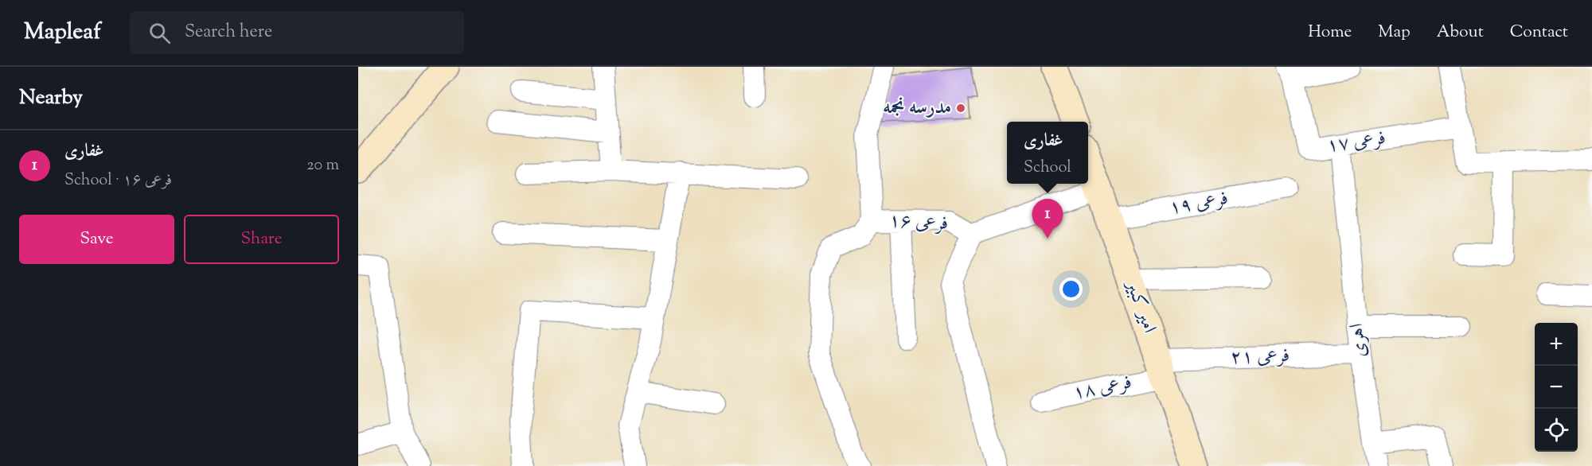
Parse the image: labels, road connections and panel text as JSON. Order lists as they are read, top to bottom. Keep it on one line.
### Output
{"streets":{"main road":["امیر کبیر"],"street":["فرعی ۱۷","فرعی ۱۹","فرعی ۱۶","اهری","فرعی ۲۱","فرعی ۱۸"]},"crossings":[["فرعی ۱۷","اهری"],["فرعی ۱۹","امیر کبیر"],["فرعی ۱۶","امیر کبیر"],["امیر کبیر","فرعی ۲۱"],["امیر کبیر","فرعی ۱۸"],["اهری","فرعی ۲۱"],["فرعی ۲۱","فرعی ۱۸"]],"places":["مدرسه نجمه"],"page":{"header":"Mapleaf","search":"Search here","nav":["Home","Map","About","Contact"],"heading":"Nearby","popup":["غفاری","School"],"list":[{"mark":"1","name":"غفاری","note":"School · فرعی ۱۶","value":"20 m"}],"pins":"1","buttons":["Save","Share"],"map_buttons":["+","−"]}}
